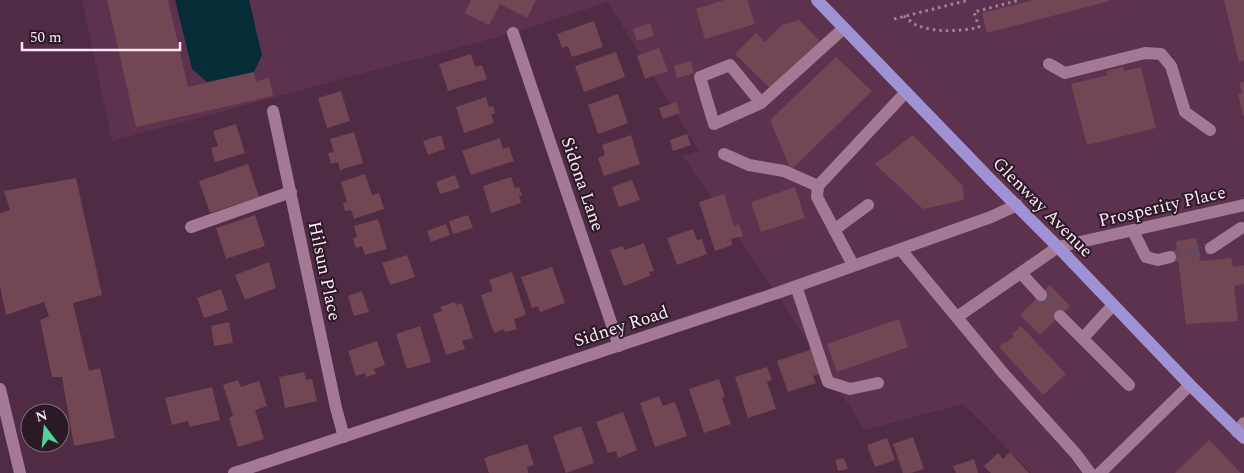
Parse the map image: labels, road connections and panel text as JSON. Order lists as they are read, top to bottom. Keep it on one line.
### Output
{"streets":{"main road":["Glenway Avenue"],"street":["Sidona Lane","Prosperity Place","Hilsun Place","Sidney Road"]},"crossings":[["Sidona Lane","Sidney Road"],["Prosperity Place","Glenway Avenue"],["Glenway Avenue","Sidney Road"],["Hilsun Place","Sidney Road"]],"scale_bar":"50 m","north":"top"}
